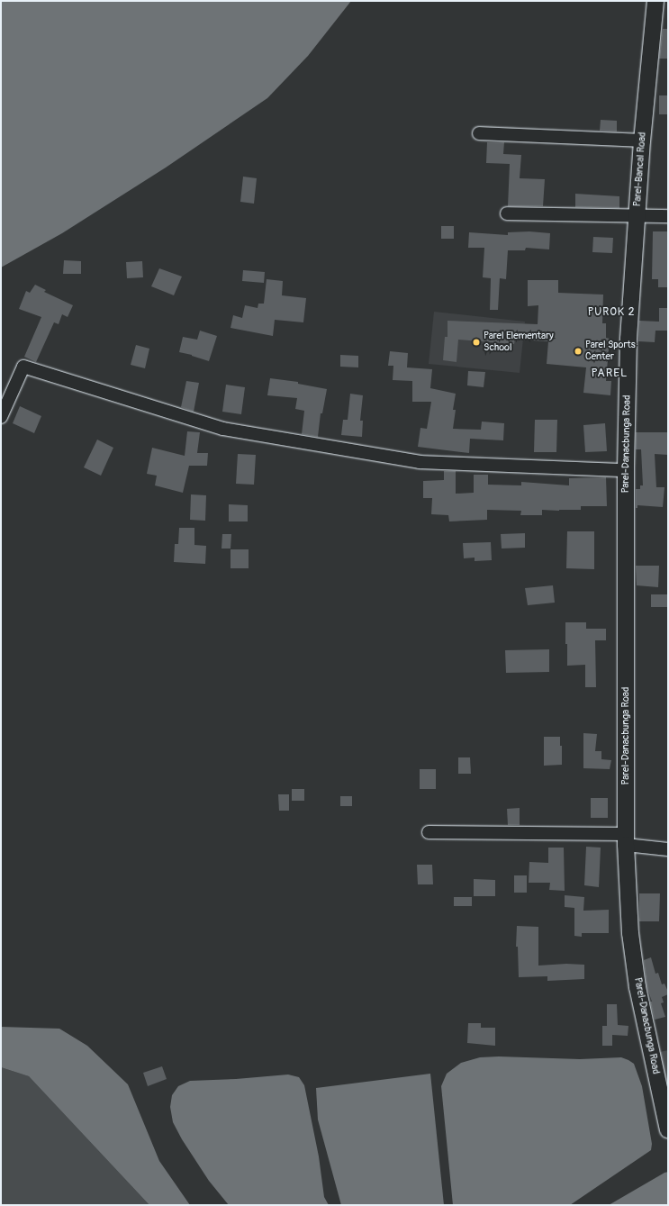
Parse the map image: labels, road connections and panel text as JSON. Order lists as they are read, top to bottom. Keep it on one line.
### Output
{"streets":{"main road":["Parel-Bancal Road","Parel-Danacbunga Road"]},"crossings":[["Parel-Bancal Road","Parel-Danacbunga Road"]],"districts":["PUROK 2","PAREL"],"places":["Parel Elementary School","Parel Sports Center"]}
